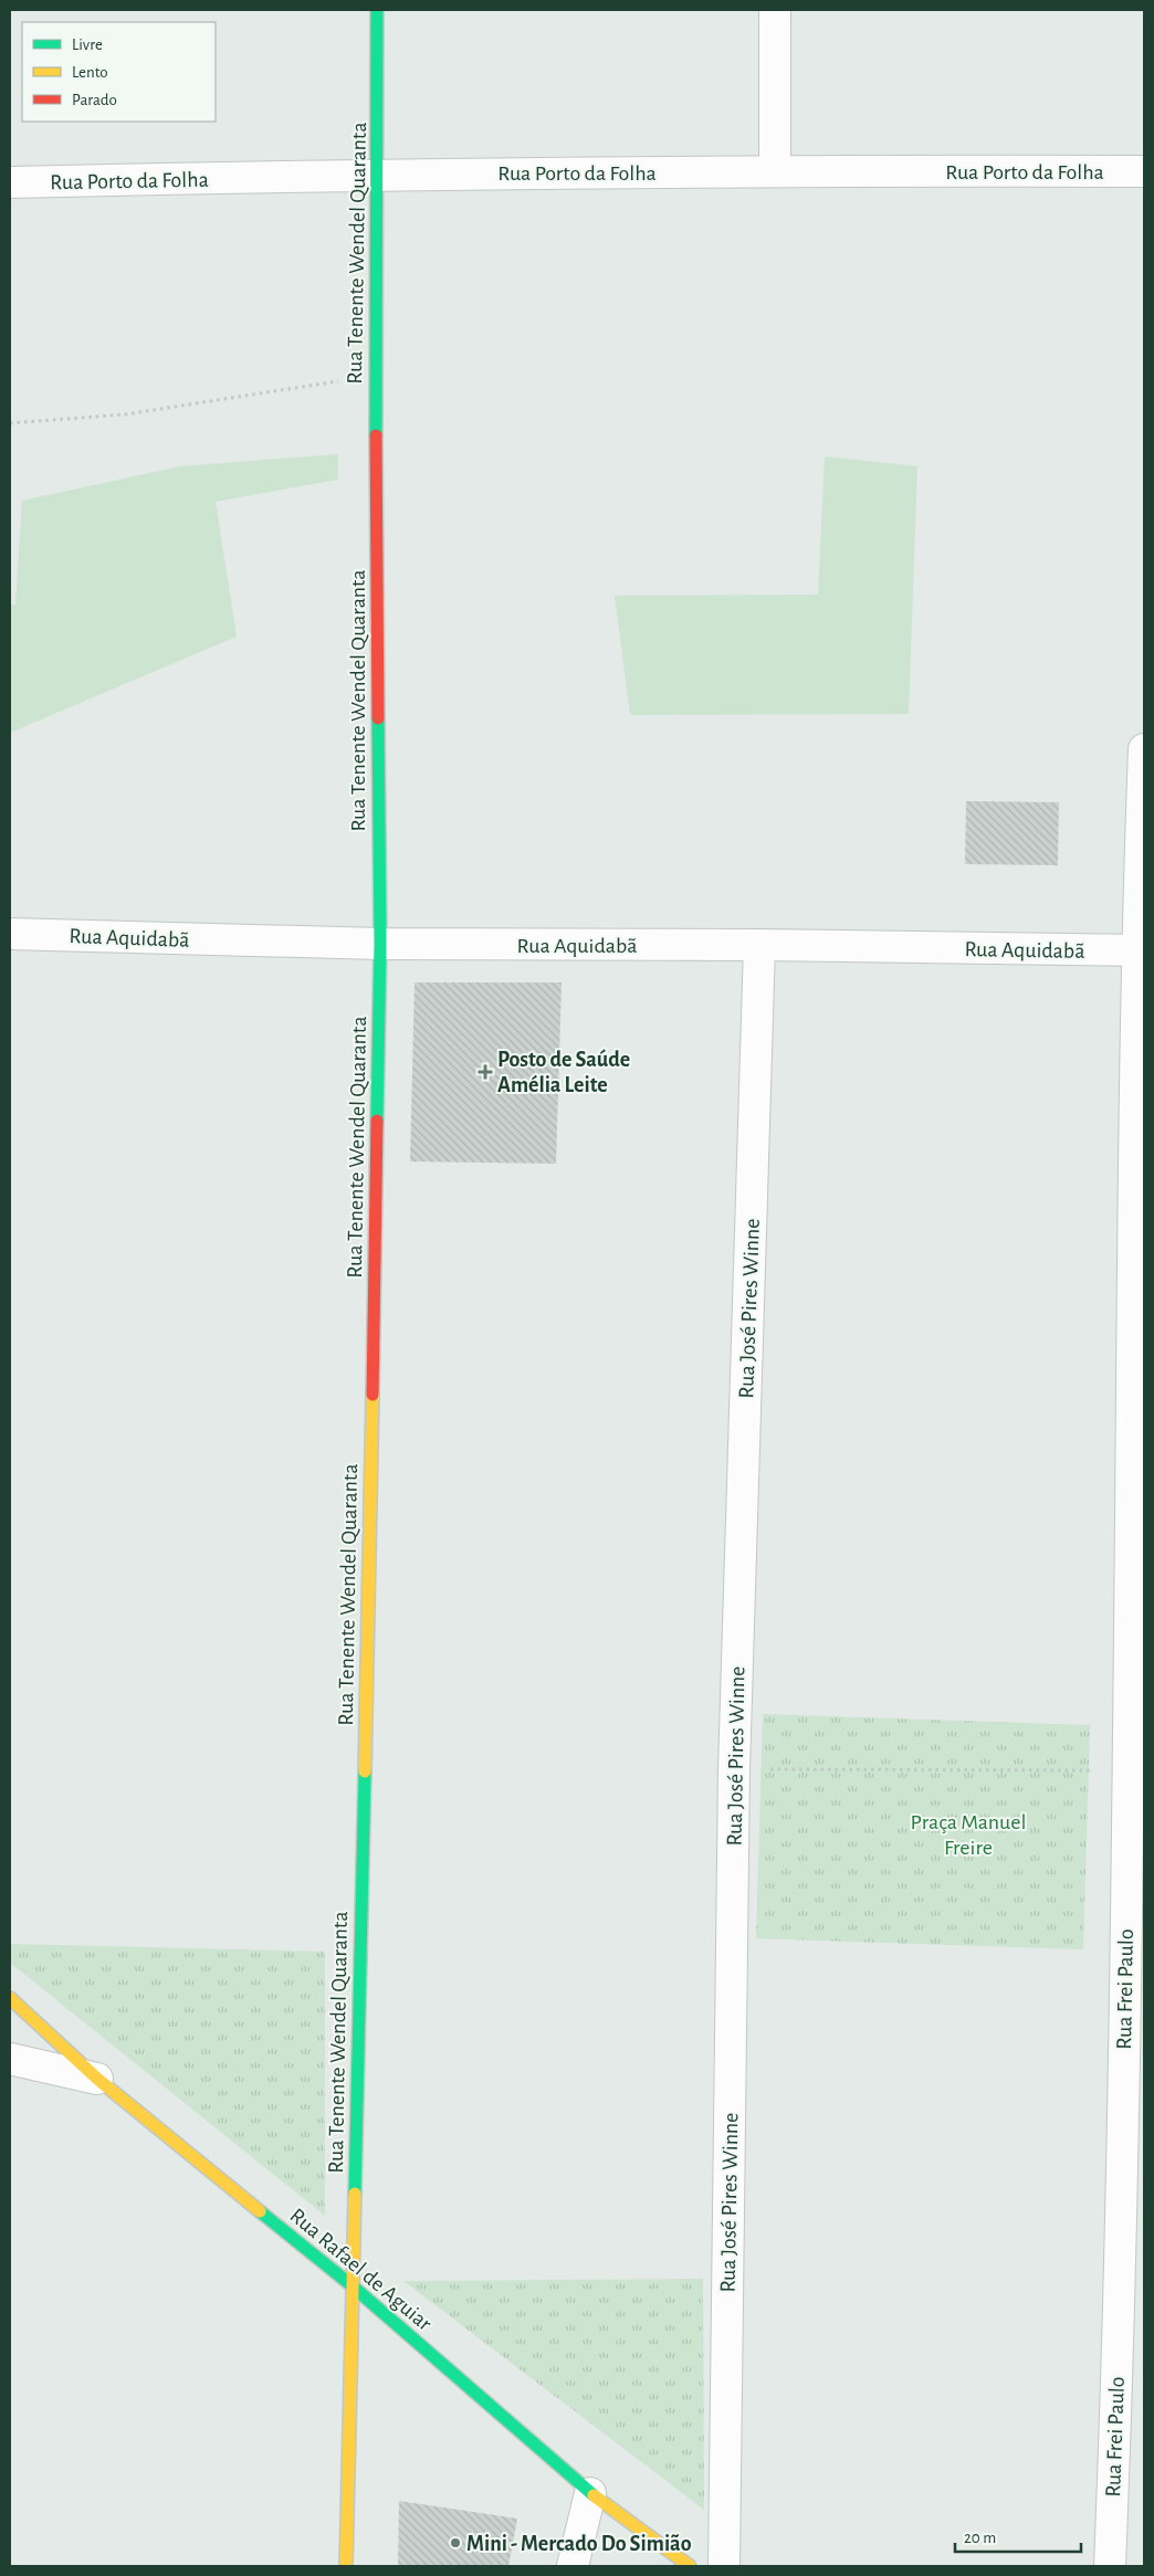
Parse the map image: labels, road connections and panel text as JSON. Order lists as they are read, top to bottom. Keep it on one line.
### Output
{"streets":{"street":["Rua Porto da Folha","Rua Tenente Wendel Quaranta","Rua Aquidabã","Rua José Pires Winne","Rua Frei Paulo","Rua Rafael de Aguiar"]},"crossings":[["Rua Porto da Folha","Rua Tenente Wendel Quaranta"],["Rua Tenente Wendel Quaranta","Rua Aquidabã"],["Rua Tenente Wendel Quaranta","Rua Rafael de Aguiar"],["Rua Aquidabã","Rua José Pires Winne"],["Rua Aquidabã","Rua Frei Paulo"]],"parks":["Praça Manuel Freire"],"places":{"health":["Posto de Saúde Amélia Leite"],"other":["Mini - Mercado Do Simião"]},"legend":["Livre","Lento","Parado"],"scale_bar":"20 m"}
